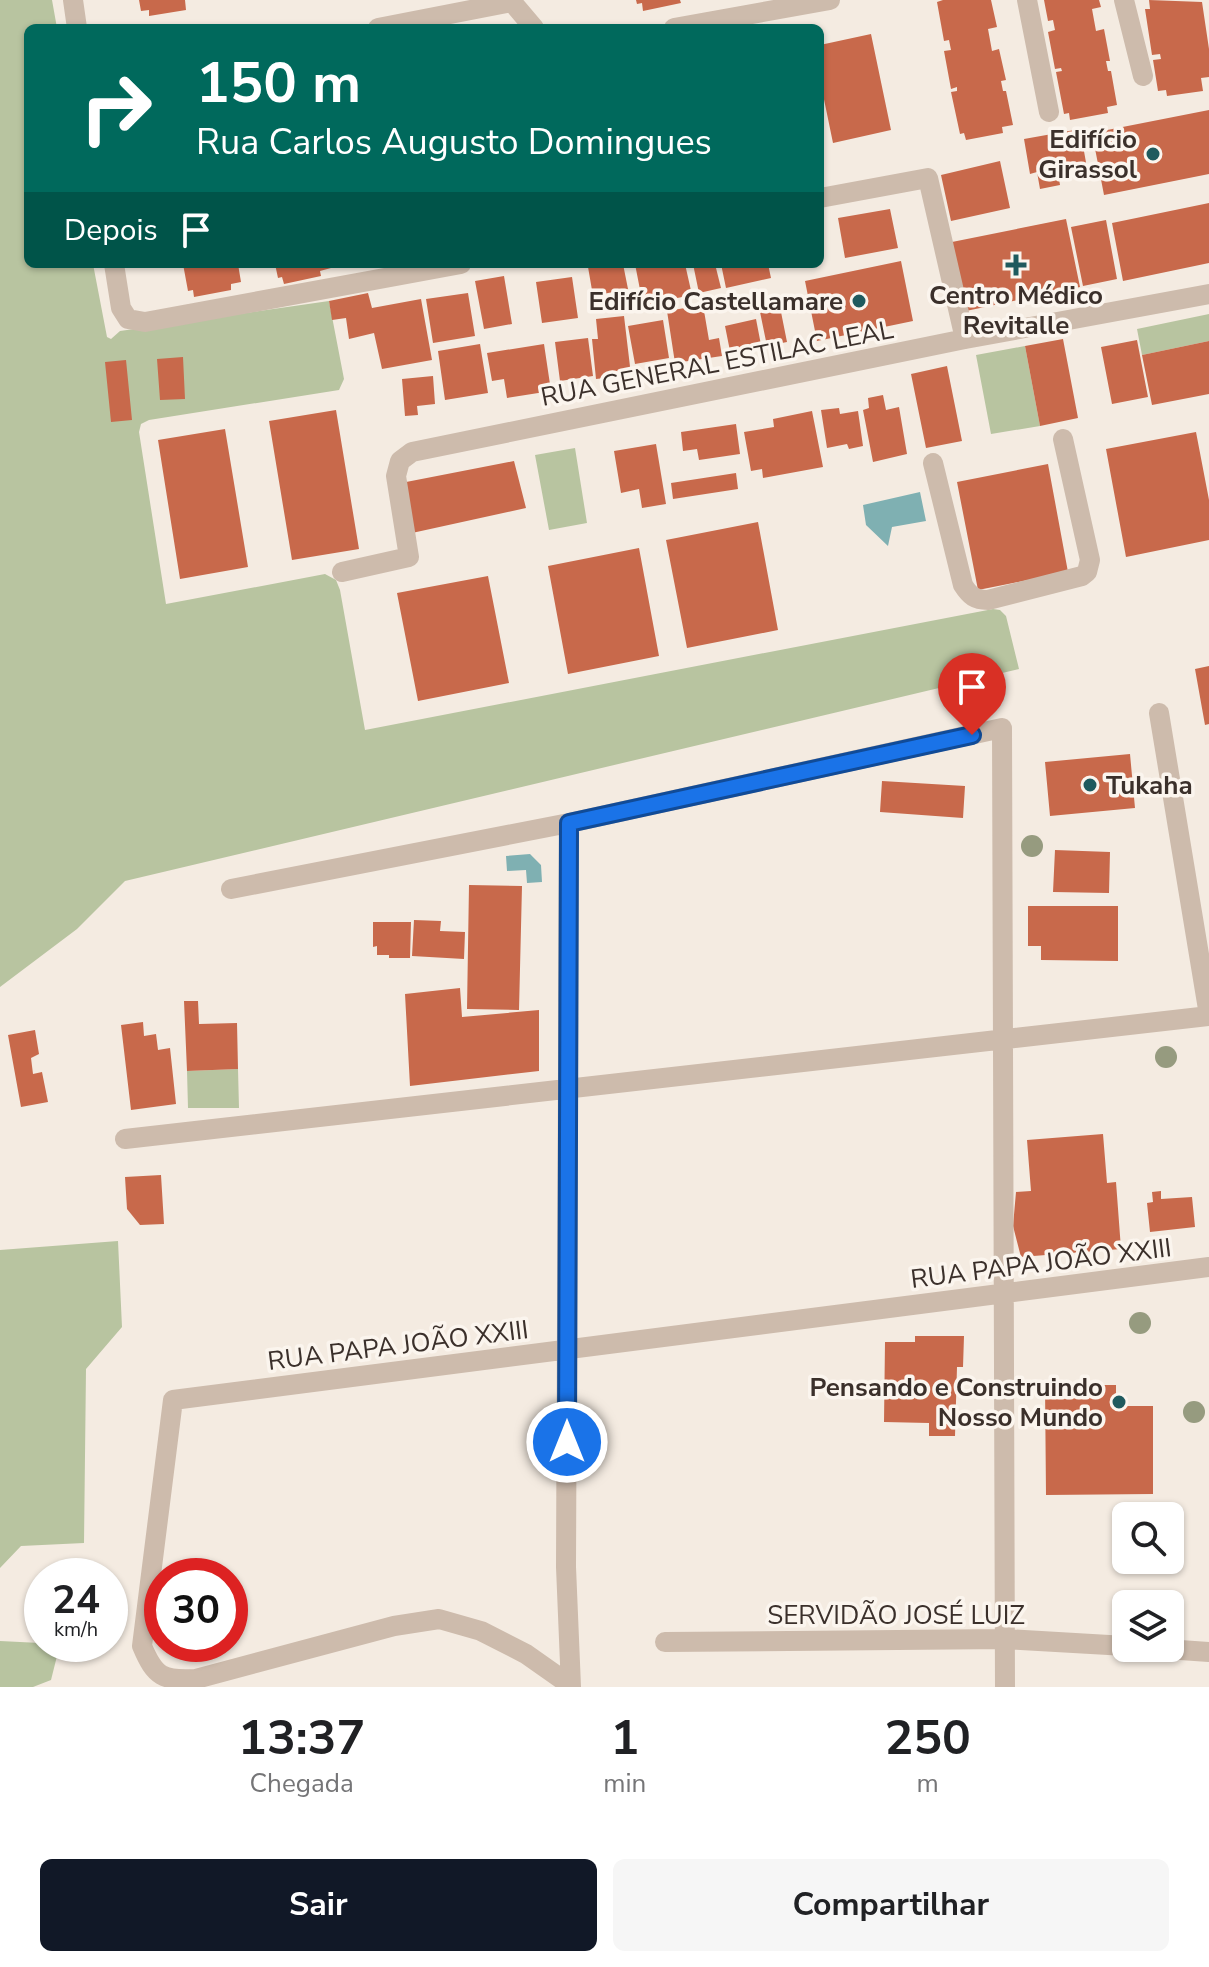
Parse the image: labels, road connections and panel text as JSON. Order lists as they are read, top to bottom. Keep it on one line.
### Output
{"streets":{"street":["RUA GENERAL ESTILAC LEAL","RUA PAPA JOÃO XXIII","SERVIDÃO JOSÉ LUIZ"]},"places":{"other":["Edifício Girassol","Edifício Castellamare","Tukaha","Pensando e Construindo Nosso Mundo"],"health":["Centro Médico Revitalle"]},"page":{"turn":["150 m","Rua Carlos Augusto Domingues"],"then":"Depois","speed":"24 km/h","limit":"30","eta":["13:37","Chegada","1","min","250","m"],"buttons":["Sair","Compartilhar"]}}
